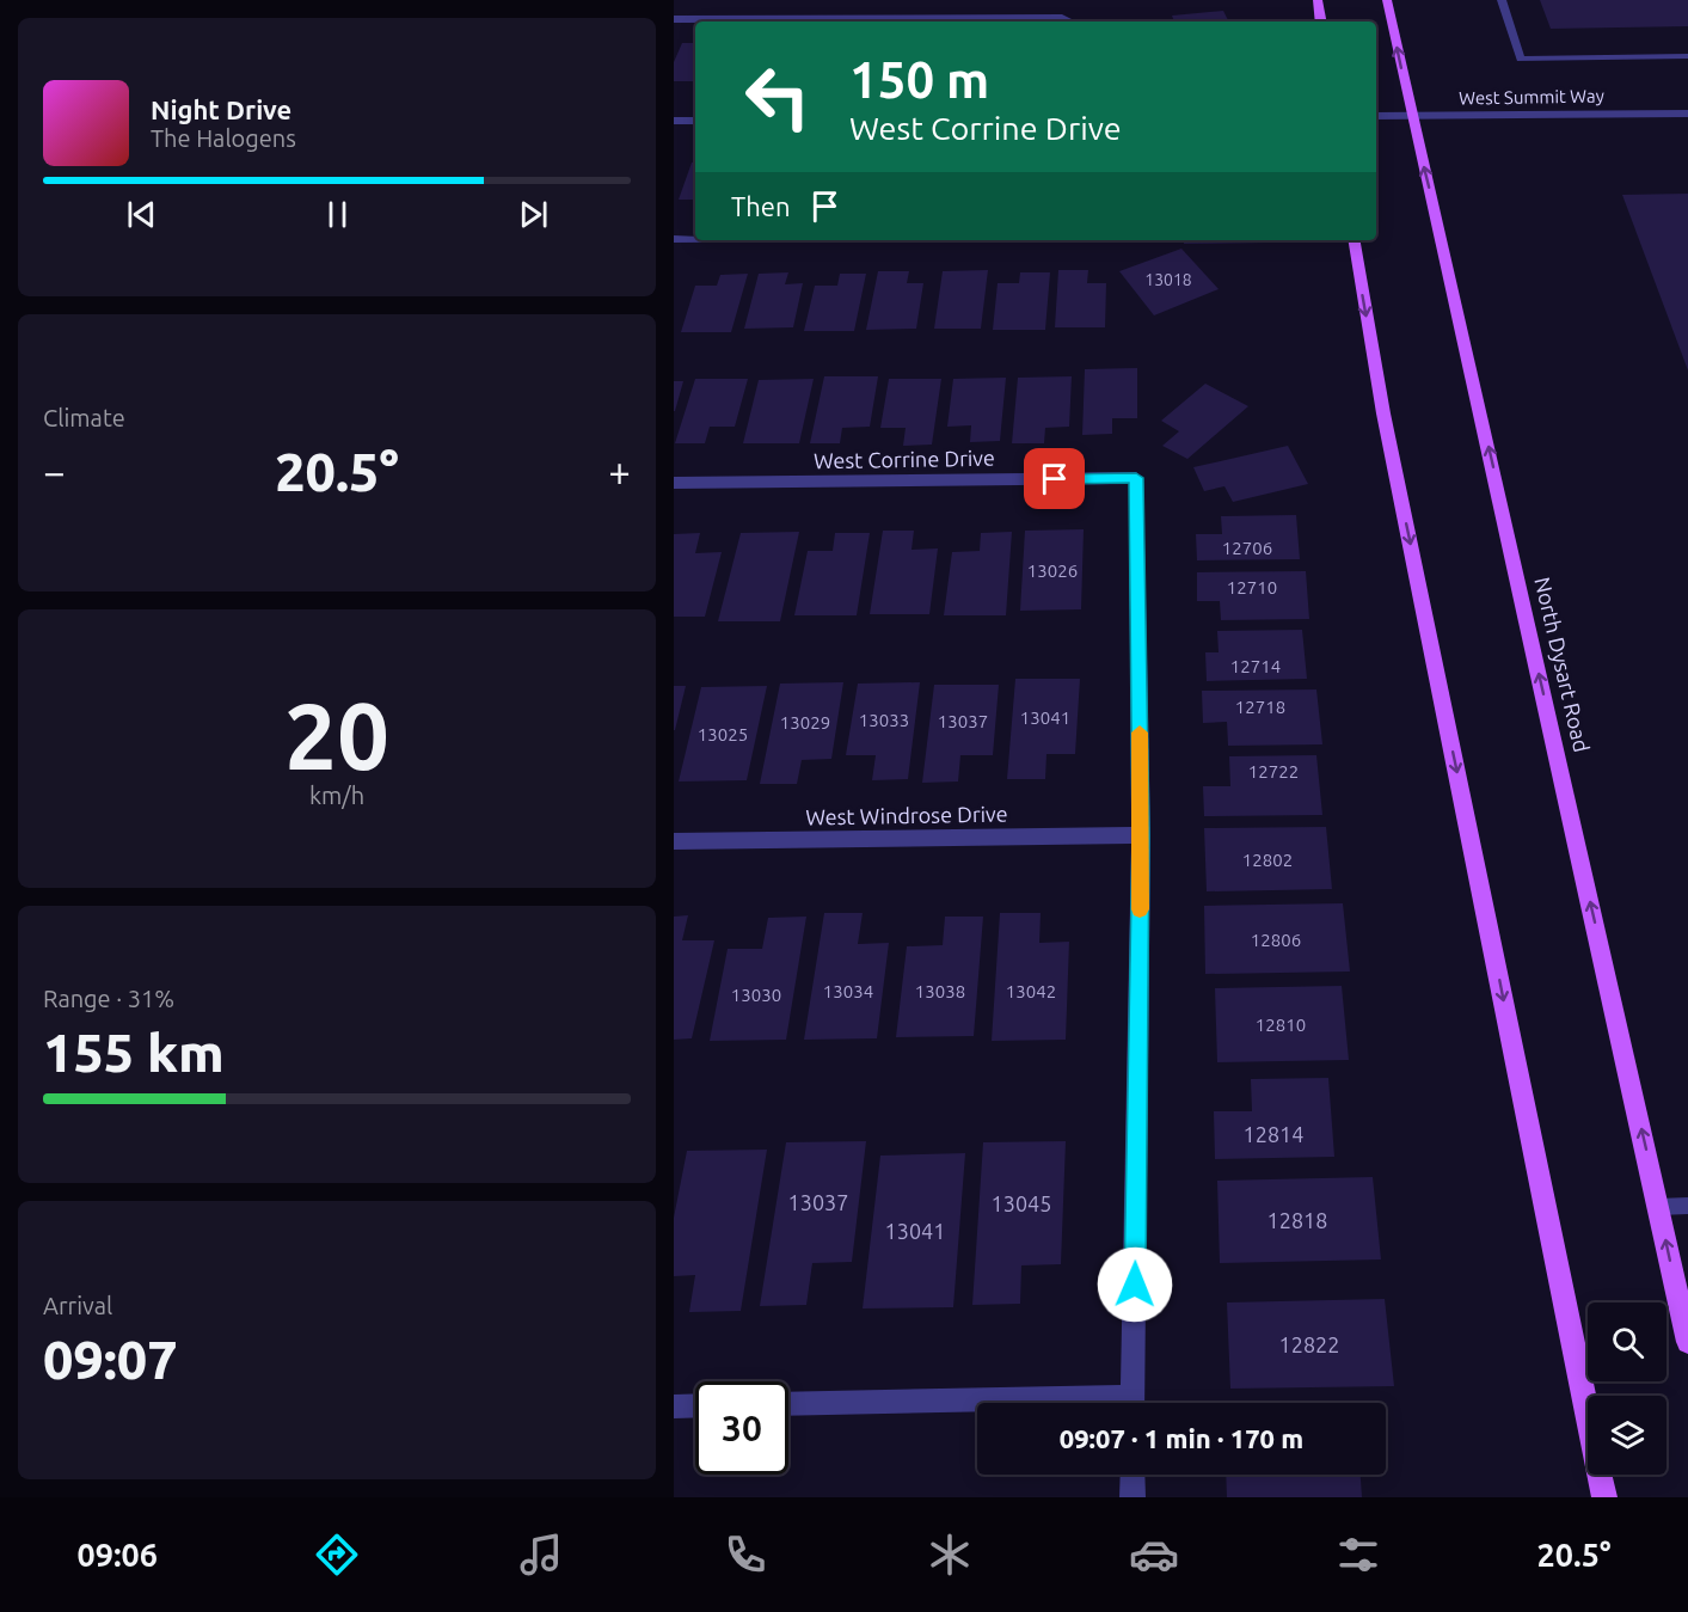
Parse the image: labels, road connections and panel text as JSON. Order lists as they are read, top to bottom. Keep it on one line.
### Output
{"streets":{"main road":["North Dysart Road"],"street":["West Summit Way","West Corrine Drive","West Windrose Drive"]},"crossings":[["West Summit Way","North Dysart Road"],["West Corrine Drive","West Windrose Drive"]],"house_numbers":["13018","12706","13026","12710","12714","12718","13041","13033","13037","13029","13025","12722","12802","12806","13034","13038","13042","13030","12810","12814","13037","13045","12818","13041","12822"],"page":{"turn":["150 m","West Corrine Drive"],"song":["Night Drive","The Halogens"],"then":"Then","tile":["Climate",["20","km/h"],["Range · 31%","155 km"],["Arrival","09:07"]],"heat":["−","20.5°","+"],"limit":"30","trip":"09:07 · 1 min · 170 m","tabs":["09:06","20.5°"]}}
